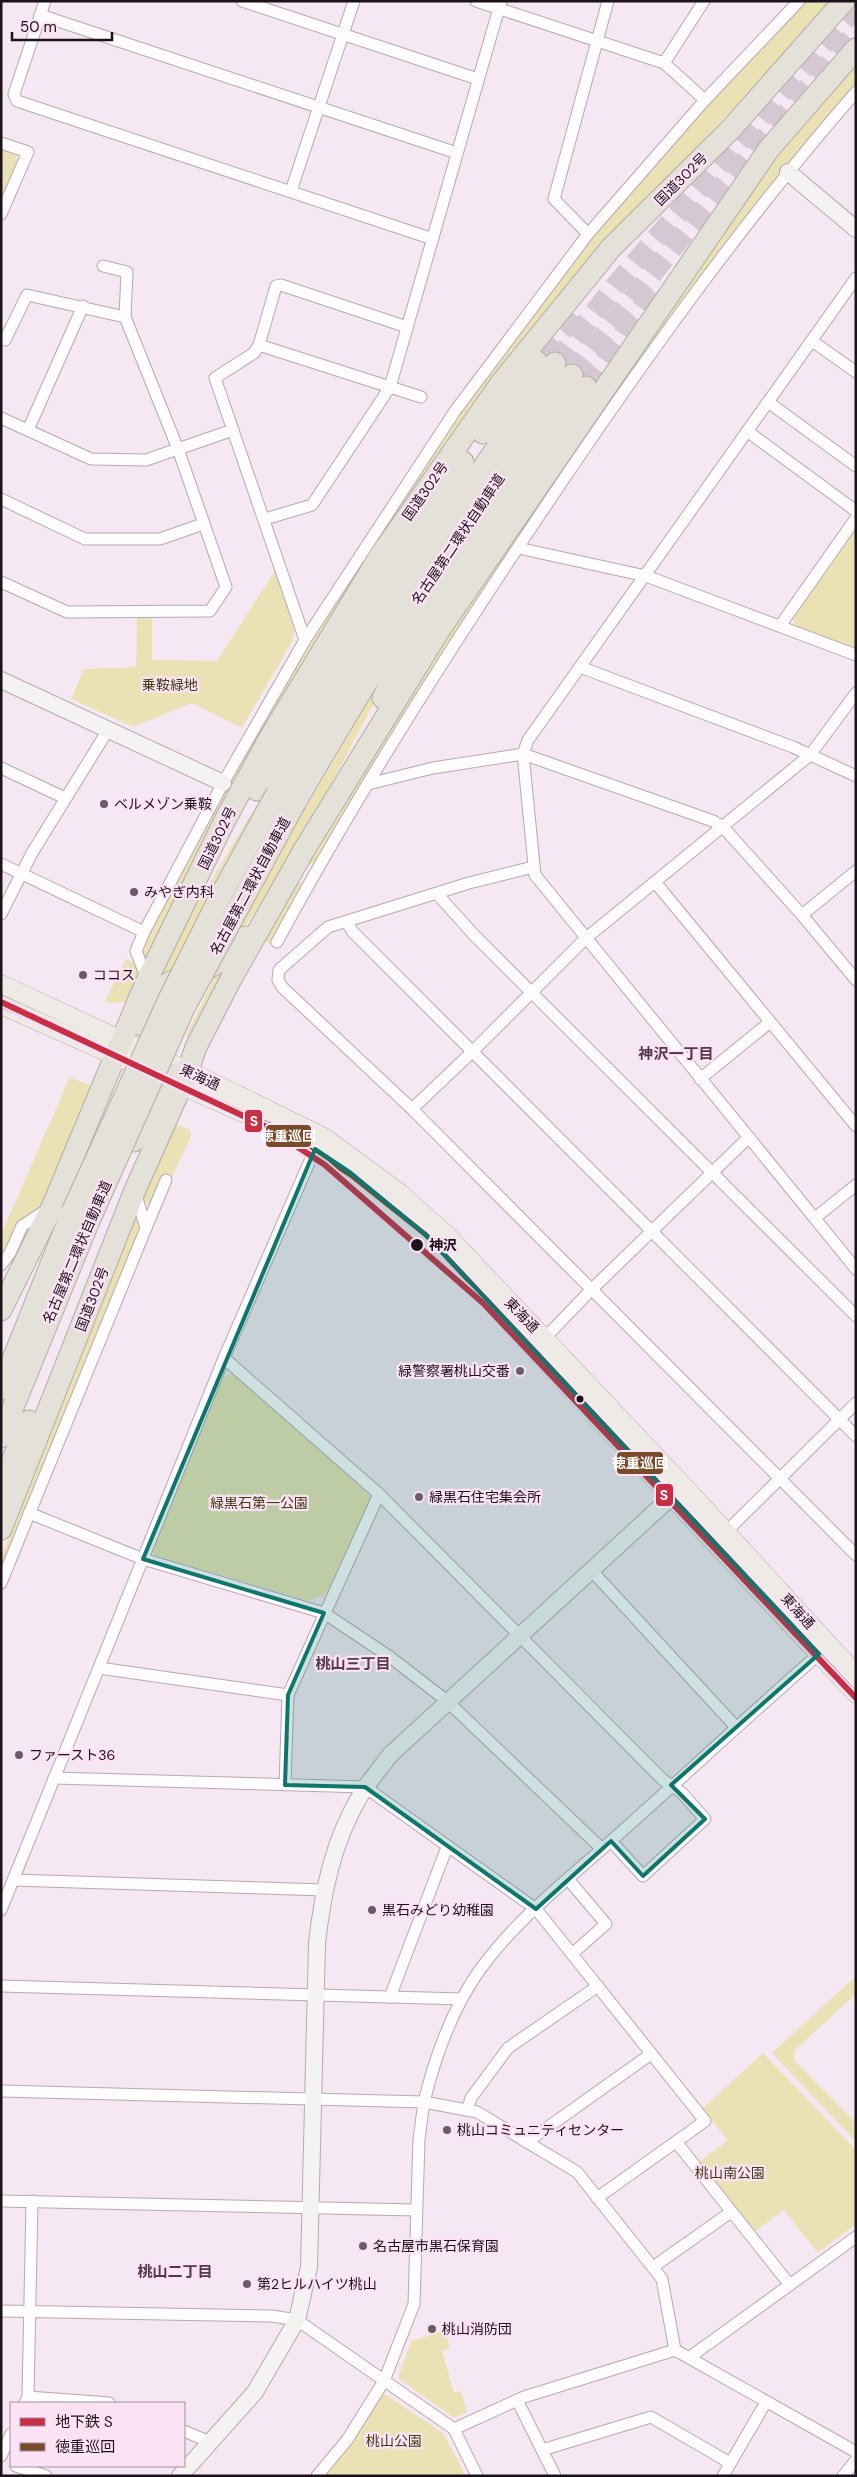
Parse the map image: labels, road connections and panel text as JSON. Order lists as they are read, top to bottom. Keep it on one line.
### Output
{"streets":{"highway":["国道302号","名古屋第二環状自動車道"],"main road":["東海通"]},"crossings":[["国道302号","名古屋第二環状自動車道"],["国道302号","東海通"]],"districts":["神沢一丁目","桃山三丁目","桃山二丁目"],"parks":["乗鞍緑地","緑黒石第一公園","桃山南公園","桃山公園"],"places":["ベルメゾン乗鞍","みやぎ内科","ココス","神沢","緑警察署桃山交番","緑黒石住宅集会所","ファースト36","黒石みどり幼稚園","桃山コミュニティセンター","名古屋市黒石保育園","第2ヒルハイツ桃山","桃山消防団"],"lines":["metro line S","transit line 徳重巡回"],"legend":["地下鉄 S","徳重巡回"],"scale_bar":"50 m"}
